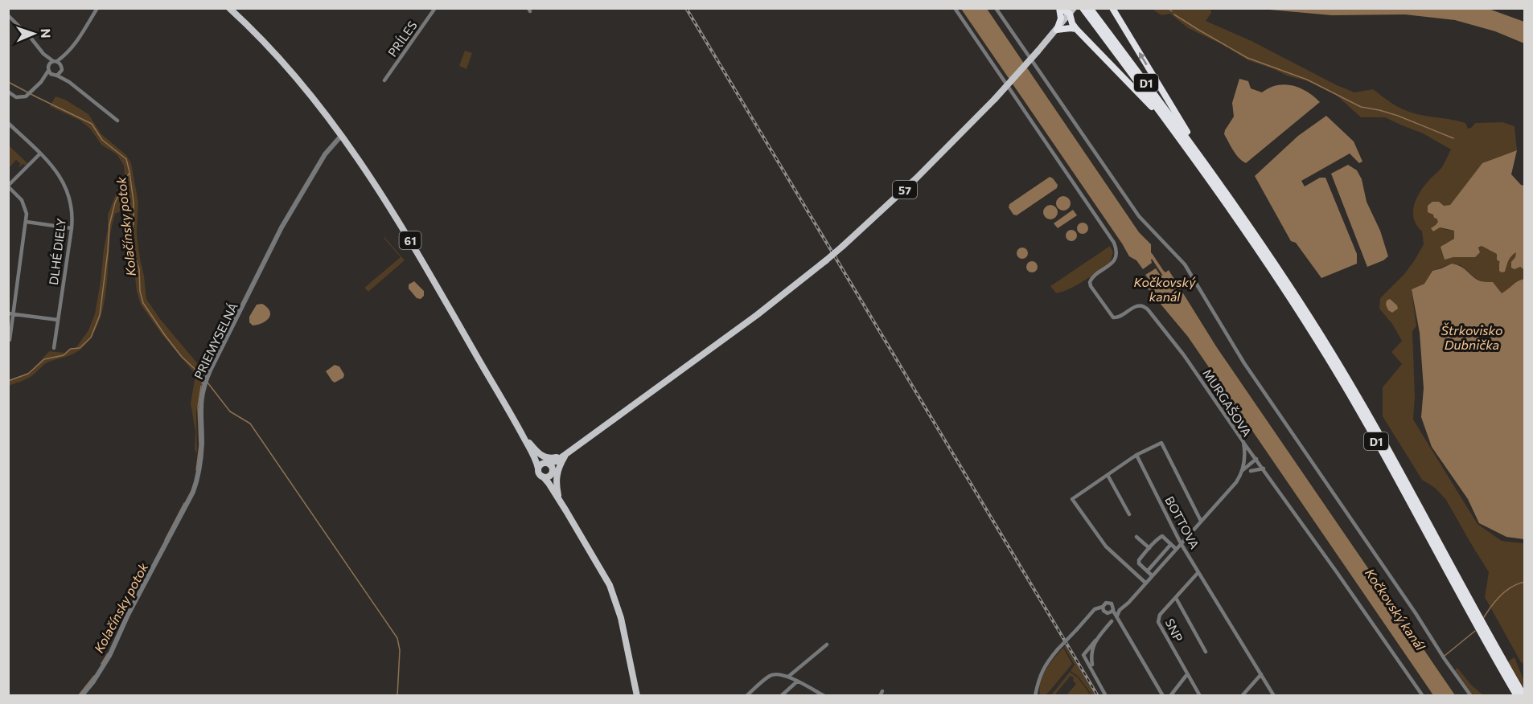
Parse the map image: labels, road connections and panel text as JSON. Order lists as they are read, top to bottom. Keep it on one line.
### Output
{"streets":{"highway":["D1"],"main road":["57","61"],"street":["PRÍLES","DLHÉ DIELY","PRIEMYSELNÁ","MURGAŠOVA","BOTTOVA","SNP"]},"crossings":[["57","61"],["61","PRIEMYSELNÁ"],["MURGAŠOVA","BOTTOVA"],["BOTTOVA","SNP"]],"water":["Kolačínsky potok","Kočkovský kanál","Štrkovisko Dubnička"],"north":"right"}
